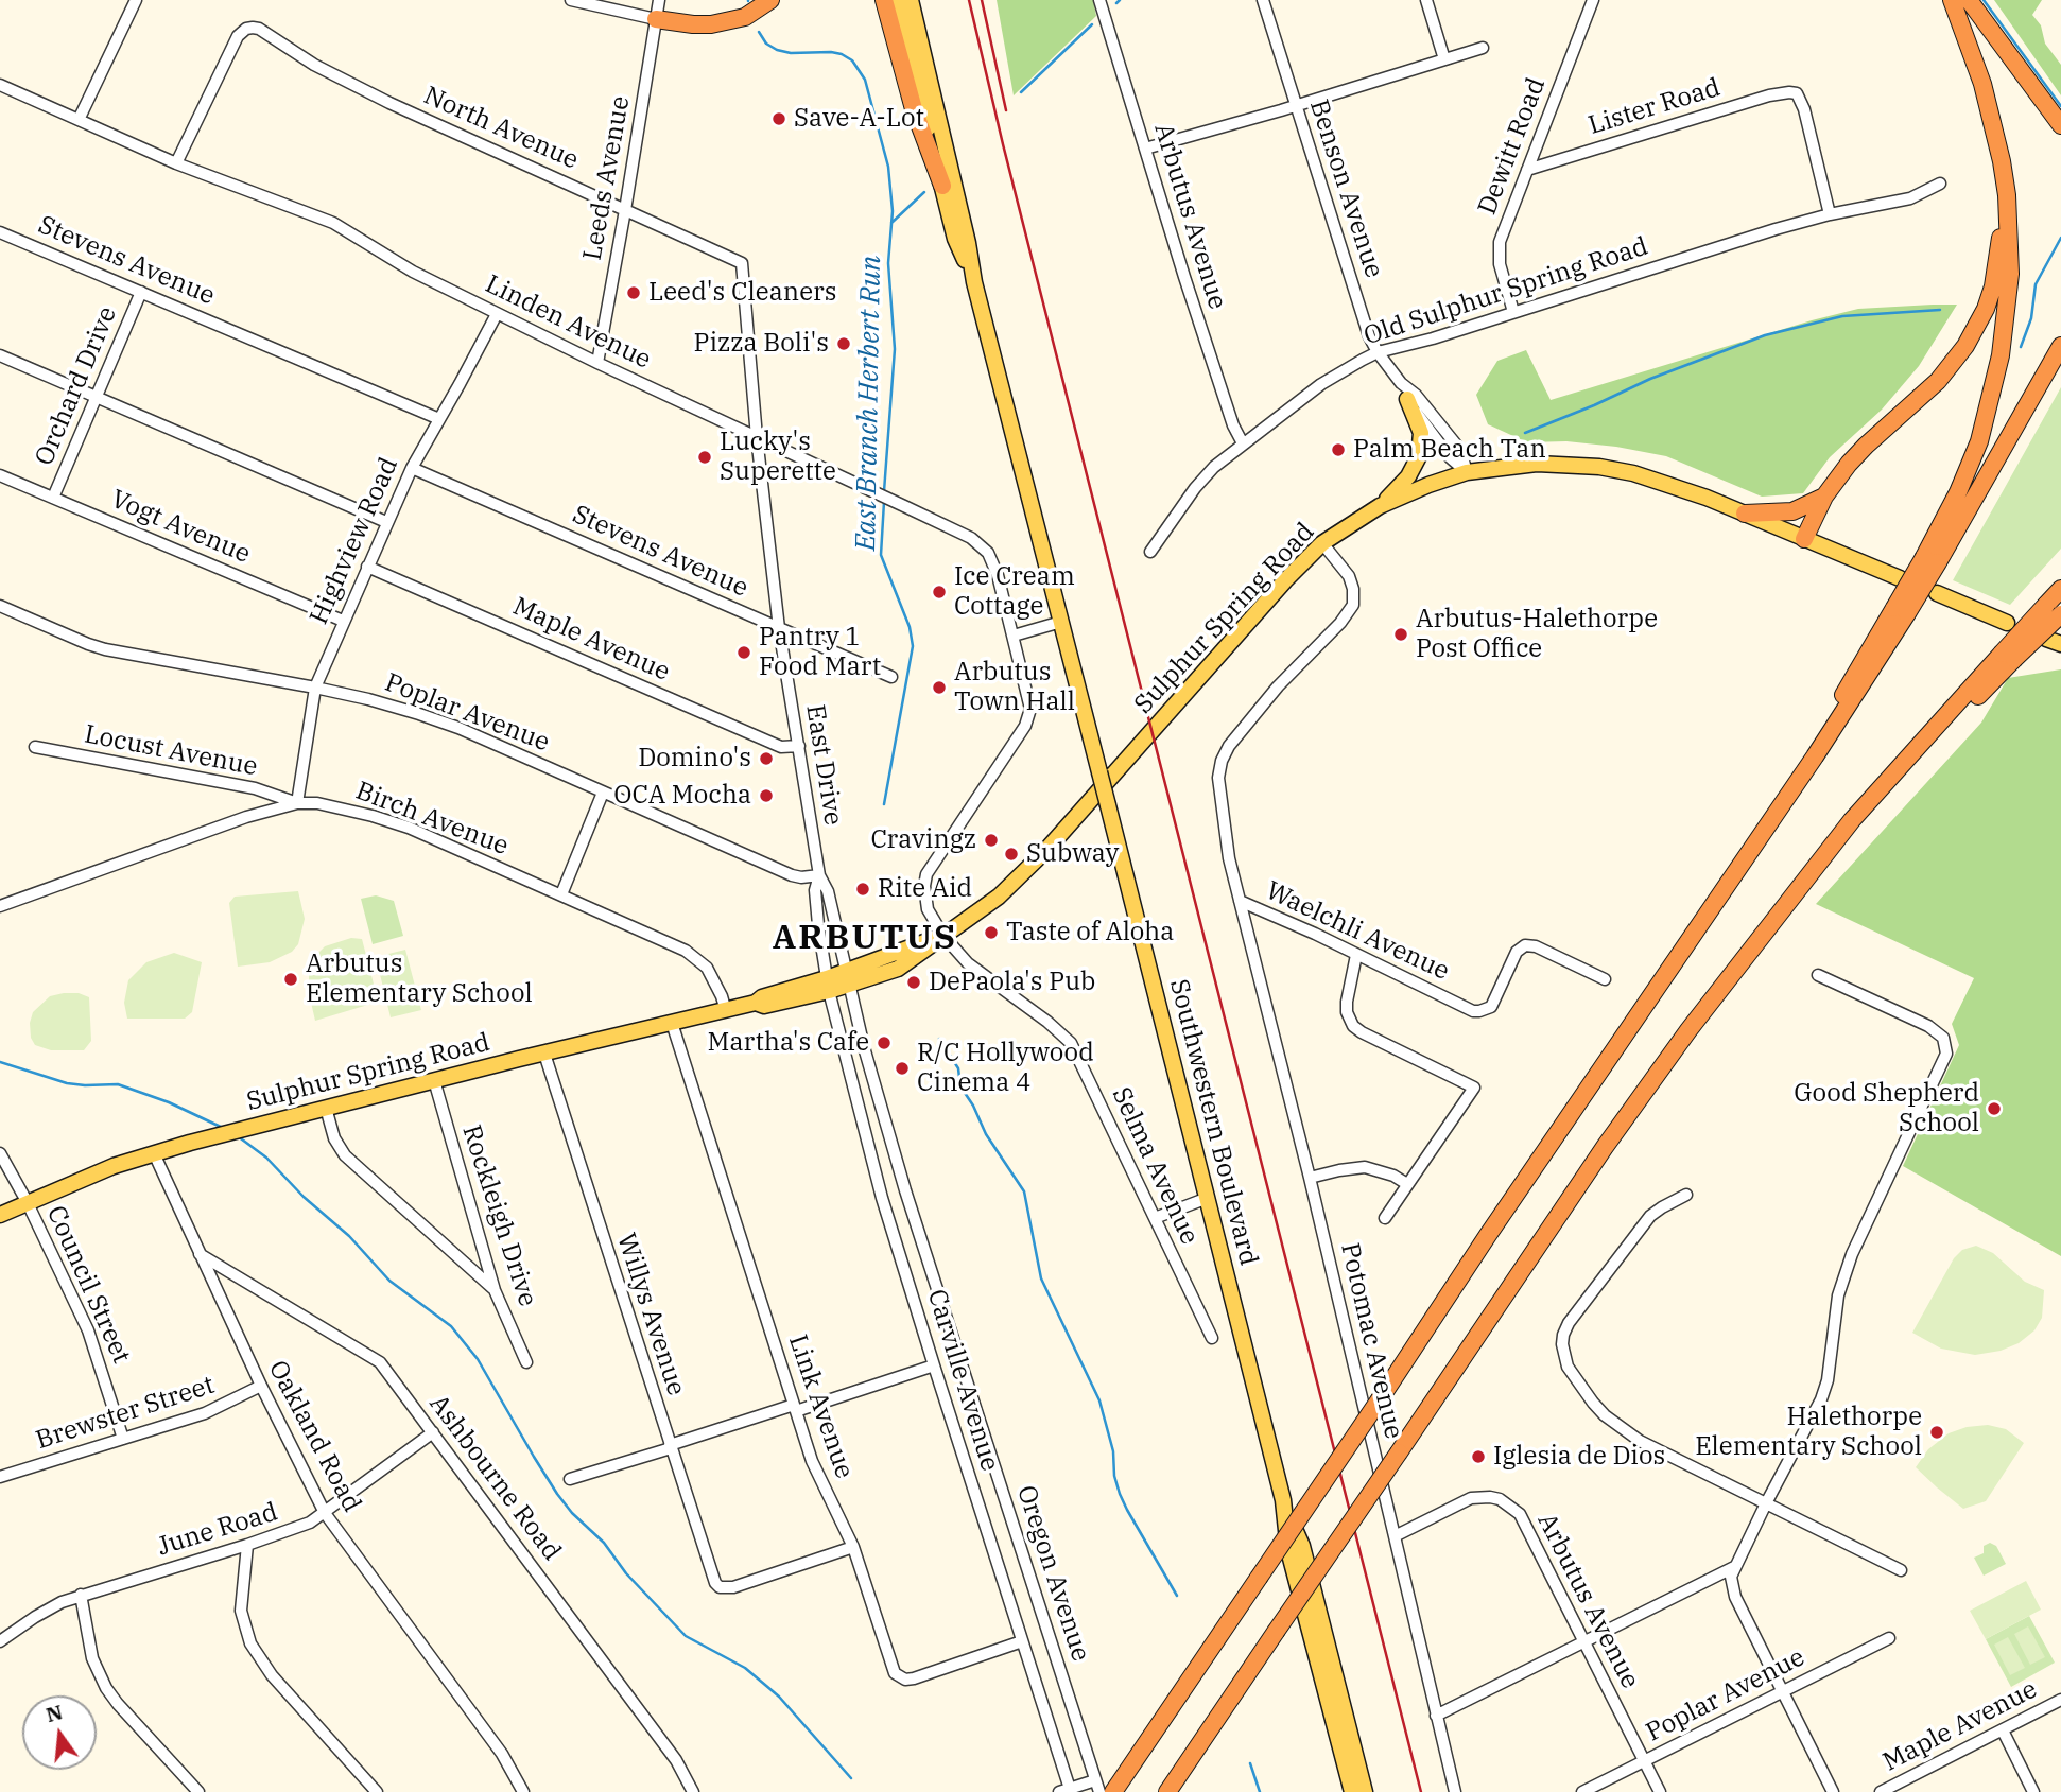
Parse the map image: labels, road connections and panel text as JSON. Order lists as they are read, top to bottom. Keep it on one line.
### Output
{"streets":{"main road":["Sulphur Spring Road","Southwestern Boulevard"],"street":["Lister Road","North Avenue","Dewitt Road","Leeds Avenue","Benson Avenue","Arbutus Avenue","Stevens Avenue","Old Sulphur Spring Road","Linden Avenue","Orchard Drive","Vogt Avenue","Highview Road","Maple Avenue","Poplar Avenue","Locust Avenue","East Drive","Birch Avenue","Waelchli Avenue","Selma Avenue","Rockleigh Drive","Council Street","Willys Avenue","Potomac Avenue","Carville Avenue","Link Avenue","Brewster Street","Oakland Road","Ashbourne Road","June Road","Oregon Avenue"]},"crossings":[["Lister Road","Dewitt Road"],["Lister Road","Old Sulphur Spring Road"],["North Avenue","Leeds Avenue"],["North Avenue","Linden Avenue"],["North Avenue","East Drive"],["Dewitt Road","Old Sulphur Spring Road"],["Leeds Avenue","Linden Avenue"],["Benson Avenue","Old Sulphur Spring Road"],["Benson Avenue","Sulphur Spring Road"],["Arbutus Avenue","Old Sulphur Spring Road"],["Arbutus Avenue","Poplar Avenue"],["Arbutus Avenue","Potomac Avenue"],["Stevens Avenue","Orchard Drive"],["Stevens Avenue","Highview Road"],["Stevens Avenue","East Drive"],["Linden Avenue","Highview Road"],["Linden Avenue","East Drive"],["Orchard Drive","Vogt Avenue"],["Vogt Avenue","Highview Road"],["Highview Road","Maple Avenue"],["Highview Road","Poplar Avenue"],["Highview Road","Locust Avenue"],["Highview Road","Birch Avenue"],["Sulphur Spring Road","East Drive"],["Sulphur Spring Road","Birch Avenue"],["Sulphur Spring Road","Waelchli Avenue"],["Sulphur Spring Road","Selma Avenue"],["Sulphur Spring Road","Rockleigh Drive"],["Sulphur Spring Road","Council Street"],["Sulphur Spring Road","Willys Avenue"],["Sulphur Spring Road","Carville Avenue"],["Sulphur Spring Road","Link Avenue"],["Sulphur Spring Road","Oakland Road"],["Sulphur Spring Road","Oregon Avenue"],["Maple Avenue","East Drive"],["Poplar Avenue","East Drive"],["Locust Avenue","Birch Avenue"],["East Drive","Carville Avenue"],["East Drive","Oregon Avenue"],["Waelchli Avenue","Potomac Avenue"],["Council Street","Brewster Street"],["Willys Avenue","Link Avenue"],["Carville Avenue","Link Avenue"],["Brewster Street","Oakland Road"],["Oakland Road","Ashbourne Road"],["Oakland Road","June Road"],["Ashbourne Road","June Road"]],"districts":["ARBUTUS"],"water":["East Branch Herbert Run"],"places":["Save-A-Lot","Leed's Cleaners","Pizza Boli's","Palm Beach Tan","Lucky's Superette","Ice Cream Cottage","Arbutus-Halethorpe Post Office","Pantry 1 Food Mart","Arbutus Town Hall","Domino's","OCA Mocha","Cravingz","Subway","Rite Aid","Taste of Aloha","Arbutus Elementary School","DePaola's Pub","Martha's Cafe","R/C Hollywood Cinema 4","Good Shepherd School","Halethorpe Elementary School","Iglesia de Dios"],"north":"top"}
